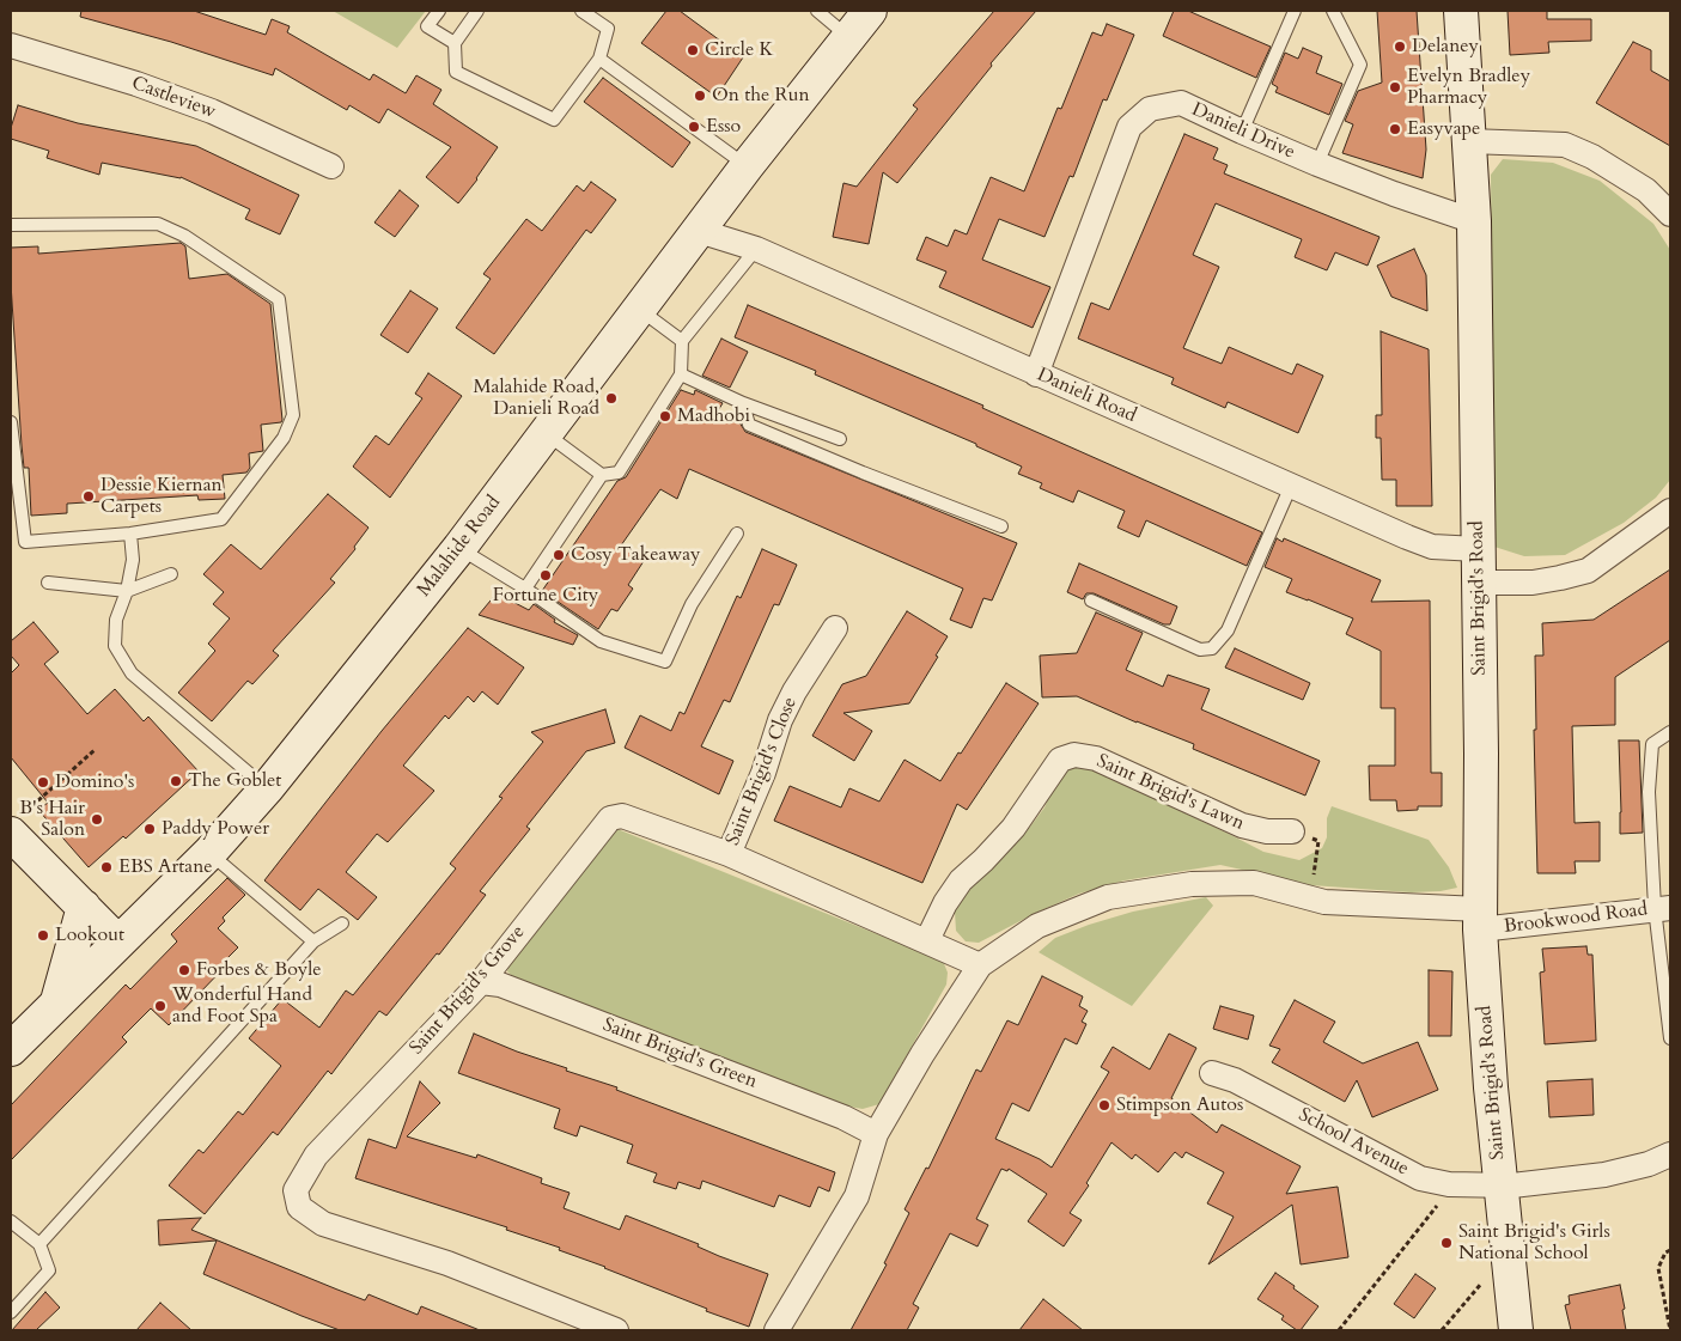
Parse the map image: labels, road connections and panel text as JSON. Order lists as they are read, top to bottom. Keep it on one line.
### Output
{"streets":{"main road":["Malahide Road","Saint Brigid's Road"],"street":["Castleview","Danieli Drive","Danieli Road","Saint Brigid's Close","Saint Brigid's Lawn","Brookwood Road","Saint Brigid's Grove","Saint Brigid's Green","School Avenue"]},"crossings":[["Danieli Drive","Danieli Road"],["Danieli Drive","Saint Brigid's Road"],["Danieli Road","Malahide Road"],["Danieli Road","Saint Brigid's Road"],["Saint Brigid's Road","Brookwood Road"],["Saint Brigid's Road","School Avenue"],["Saint Brigid's Close","Saint Brigid's Grove"],["Saint Brigid's Lawn","Saint Brigid's Grove"],["Saint Brigid's Grove","Saint Brigid's Green"]],"places":["Delaney","Circle K","Evelyn Bradley Pharmacy","On the Run","Esso","Easyvape","Malahide Road, Danieli Road","Madhobi","Dessie Kiernan Carpets","Cosy Takeaway","Fortune City","The Goblet","Domino's","B's Hair Salon","Paddy Power","EBS Artane","Lookout","Forbes & Boyle","Wonderful Hand and Foot Spa","Stimpson Autos","Saint Brigid's Girls National School"]}
